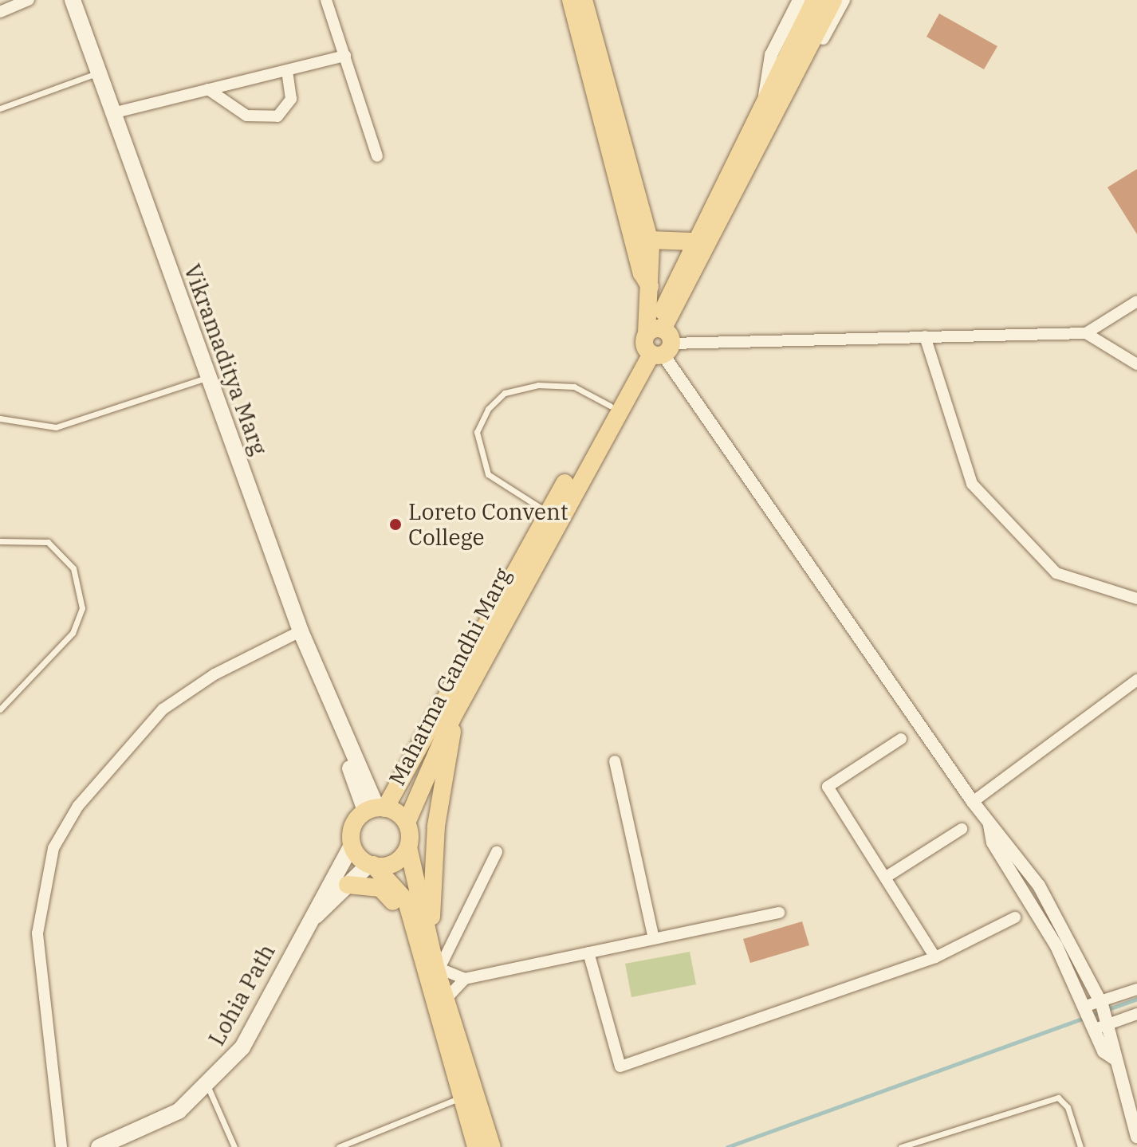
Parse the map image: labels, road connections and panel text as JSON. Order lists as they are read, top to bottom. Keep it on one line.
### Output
{"streets":{"main road":["Vikramaditya Marg","Mahatma Gandhi Marg","Lohia Path"]},"crossings":[["Vikramaditya Marg","Mahatma Gandhi Marg"],["Vikramaditya Marg","Lohia Path"],["Mahatma Gandhi Marg","Lohia Path"]],"places":["Loreto Convent College"]}
